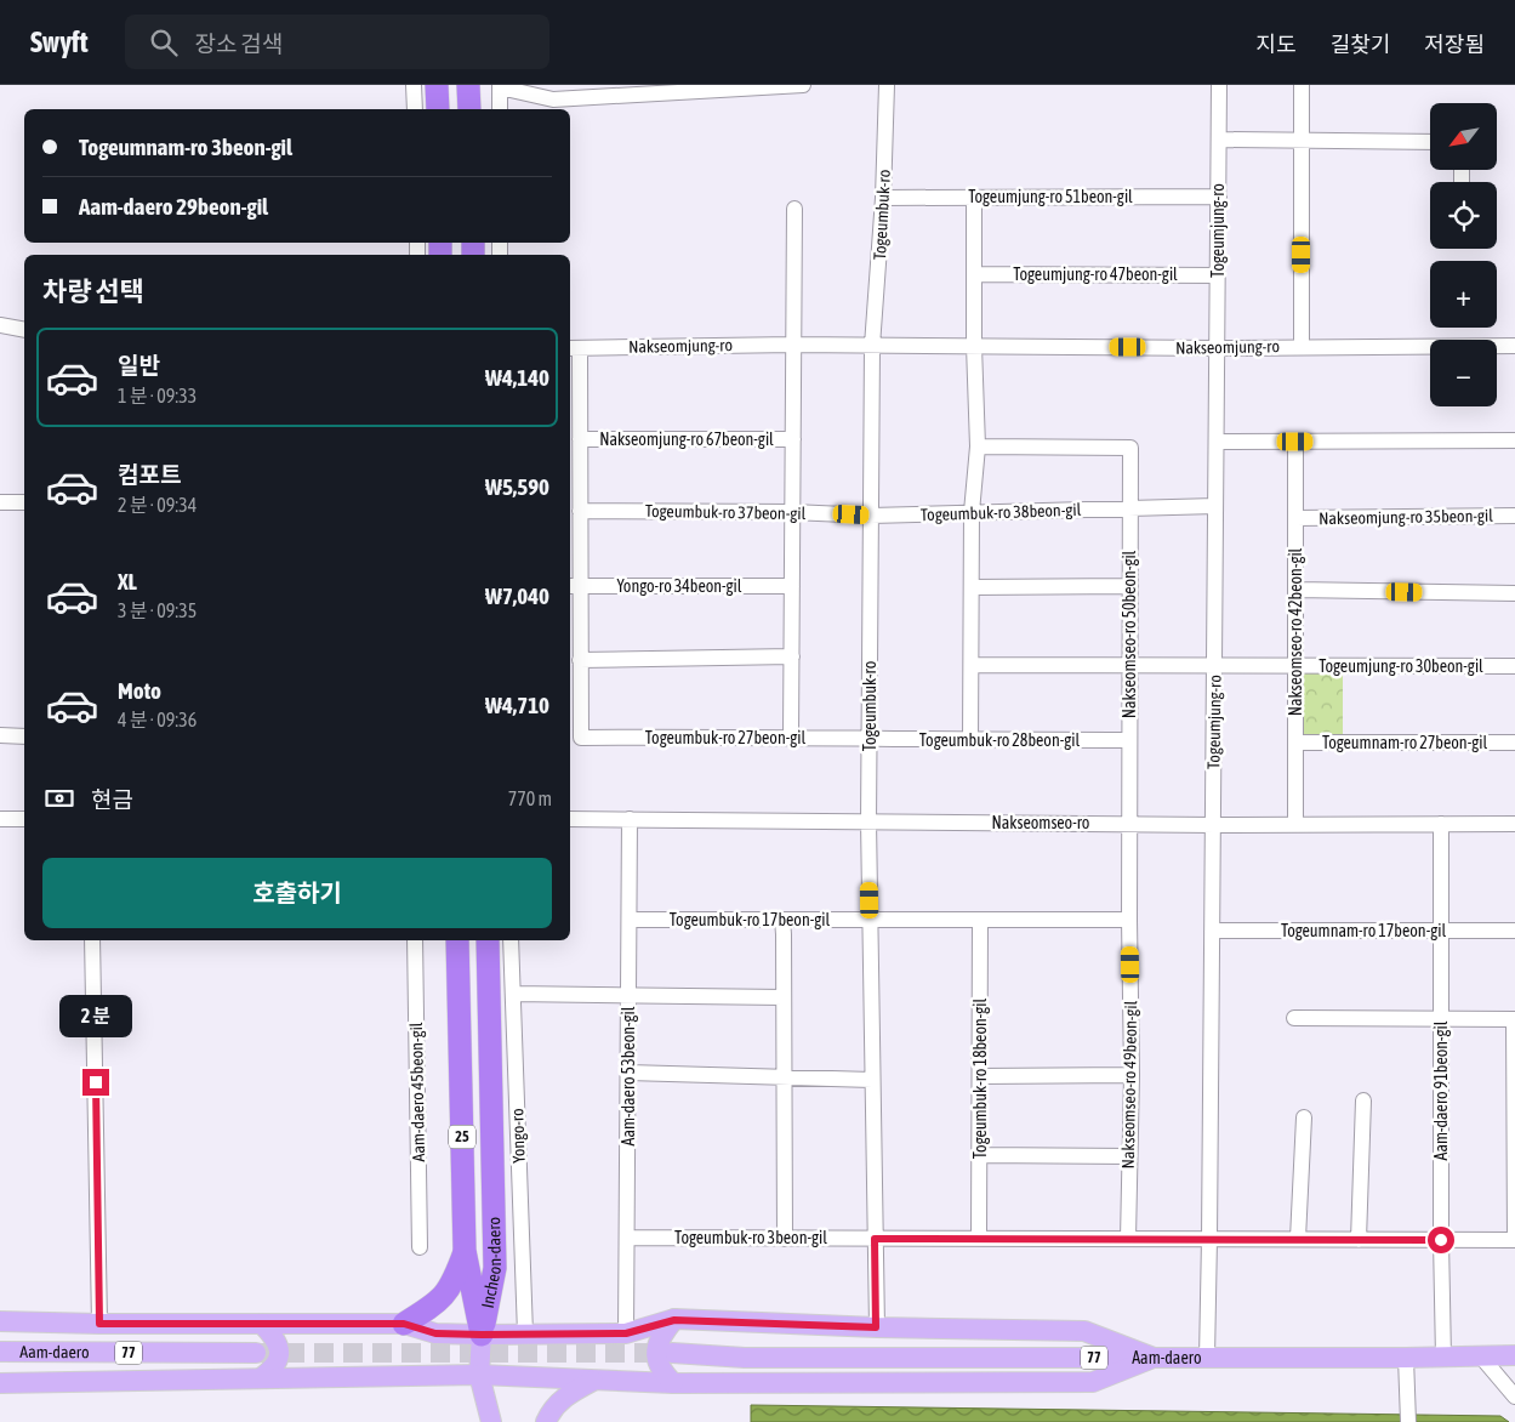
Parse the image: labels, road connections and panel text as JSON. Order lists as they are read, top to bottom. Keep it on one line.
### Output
{"streets":{"highway":["25","Incheon-daero"],"main road":["Aam-daero","77"],"street":["Togeumjung-ro 51beon-gil","Togeumbuk-ro","Togeumjung-ro","Togeumjung-ro 47beon-gil","Nakseomjung-ro","Nakseomjung-ro 67beon-gil","Togeumbuk-ro 37beon-gil","Togeumbuk-ro 38beon-gil","Nakseomjung-ro 35beon-gil","Yongo-ro 34beon-gil","Nakseomseo-ro 42beon-gil","Nakseomseo-ro 50beon-gil","Togeumjung-ro 30beon-gil","Togeumbuk-ro 27beon-gil","Togeumbuk-ro 28beon-gil","Togeumnam-ro 27beon-gil","Nakseomseo-ro","Togeumbuk-ro 17beon-gil","Togeumnam-ro 17beon-gil","Aam-daero 53beon-gil","Togeumbuk-ro 18beon-gil","Nakseomseo-ro 49beon-gil","Aam-daero 91beon-gil","Aam-daero 45beon-gil","Yongo-ro","Togeumbuk-ro 3beon-gil"]},"crossings":[["Togeumjung-ro 51beon-gil","Togeumbuk-ro"],["Togeumjung-ro 51beon-gil","Togeumjung-ro"],["Togeumbuk-ro","Nakseomjung-ro"],["Togeumbuk-ro","Togeumbuk-ro 37beon-gil"],["Togeumbuk-ro","Togeumbuk-ro 38beon-gil"],["Togeumbuk-ro","Togeumbuk-ro 27beon-gil"],["Togeumbuk-ro","Togeumbuk-ro 28beon-gil"],["Togeumbuk-ro","Nakseomseo-ro"],["Togeumbuk-ro","Togeumbuk-ro 17beon-gil"],["Togeumbuk-ro","Togeumbuk-ro 3beon-gil"],["Togeumjung-ro","Togeumjung-ro 47beon-gil"],["Togeumjung-ro","Nakseomjung-ro"],["Togeumjung-ro","Togeumbuk-ro 38beon-gil"],["Togeumjung-ro","Togeumjung-ro 30beon-gil"],["Togeumjung-ro","Nakseomseo-ro"],["Togeumjung-ro","Togeumnam-ro 17beon-gil"],["Togeumjung-ro","Togeumbuk-ro 3beon-gil"],["Togeumjung-ro","Aam-daero"],["Nakseomjung-ro","Nakseomjung-ro 67beon-gil"],["Nakseomjung-ro 67beon-gil","Togeumbuk-ro 37beon-gil"],["Nakseomjung-ro 67beon-gil","Yongo-ro 34beon-gil"],["Nakseomjung-ro 67beon-gil","Togeumbuk-ro 27beon-gil"],["Togeumbuk-ro 37beon-gil","Togeumbuk-ro 38beon-gil"],["Togeumbuk-ro 38beon-gil","Nakseomseo-ro 50beon-gil"],["Nakseomjung-ro 35beon-gil","Nakseomseo-ro 42beon-gil"],["Nakseomseo-ro 42beon-gil","Togeumjung-ro 30beon-gil"],["Nakseomseo-ro 42beon-gil","Togeumnam-ro 27beon-gil"],["Nakseomseo-ro 42beon-gil","Nakseomseo-ro"],["Nakseomseo-ro 50beon-gil","Togeumjung-ro 30beon-gil"],["Nakseomseo-ro 50beon-gil","Togeumbuk-ro 28beon-gil"],["Nakseomseo-ro 50beon-gil","Nakseomseo-ro"],["Nakseomseo-ro 50beon-gil","Nakseomseo-ro 49beon-gil"],["Togeumbuk-ro 27beon-gil","Togeumbuk-ro 28beon-gil"],["Nakseomseo-ro","Aam-daero 53beon-gil"],["Nakseomseo-ro","Nakseomseo-ro 49beon-gil"],["Nakseomseo-ro","Aam-daero 91beon-gil"],["Togeumbuk-ro 17beon-gil","Aam-daero 53beon-gil"],["Togeumnam-ro 17beon-gil","Aam-daero 91beon-gil"],["Aam-daero 53beon-gil","Togeumbuk-ro 3beon-gil"],["Togeumbuk-ro 18beon-gil","Togeumbuk-ro 3beon-gil"],["Nakseomseo-ro 49beon-gil","Togeumbuk-ro 3beon-gil"],["Aam-daero 91beon-gil","Togeumbuk-ro 3beon-gil"],["Aam-daero 91beon-gil","Aam-daero"],["25","Incheon-daero"]],"north":"bottom left","page":{"header":"Swyft","search":"장소 검색","nav":["지도","길찾기","저장됨"],"map_buttons":["+","−"],"banner":["Togeumnam-ro 3beon-gil","Aam-daero 29beon-gil"],"heading":"차량 선택","list":[{"name":"일반","note":"1 분 · 09:33","value":"₩4,140"},{"name":"컴포트","note":"2 분 · 09:34","value":"₩5,590"},{"name":"XL","note":"3 분 · 09:35","value":"₩7,040"},{"name":"Moto","note":"4 분 · 09:36","value":"₩4,710"}],"pay":["현금","770 m"],"buttons":"호출하기","bubble":"2 분"}}
